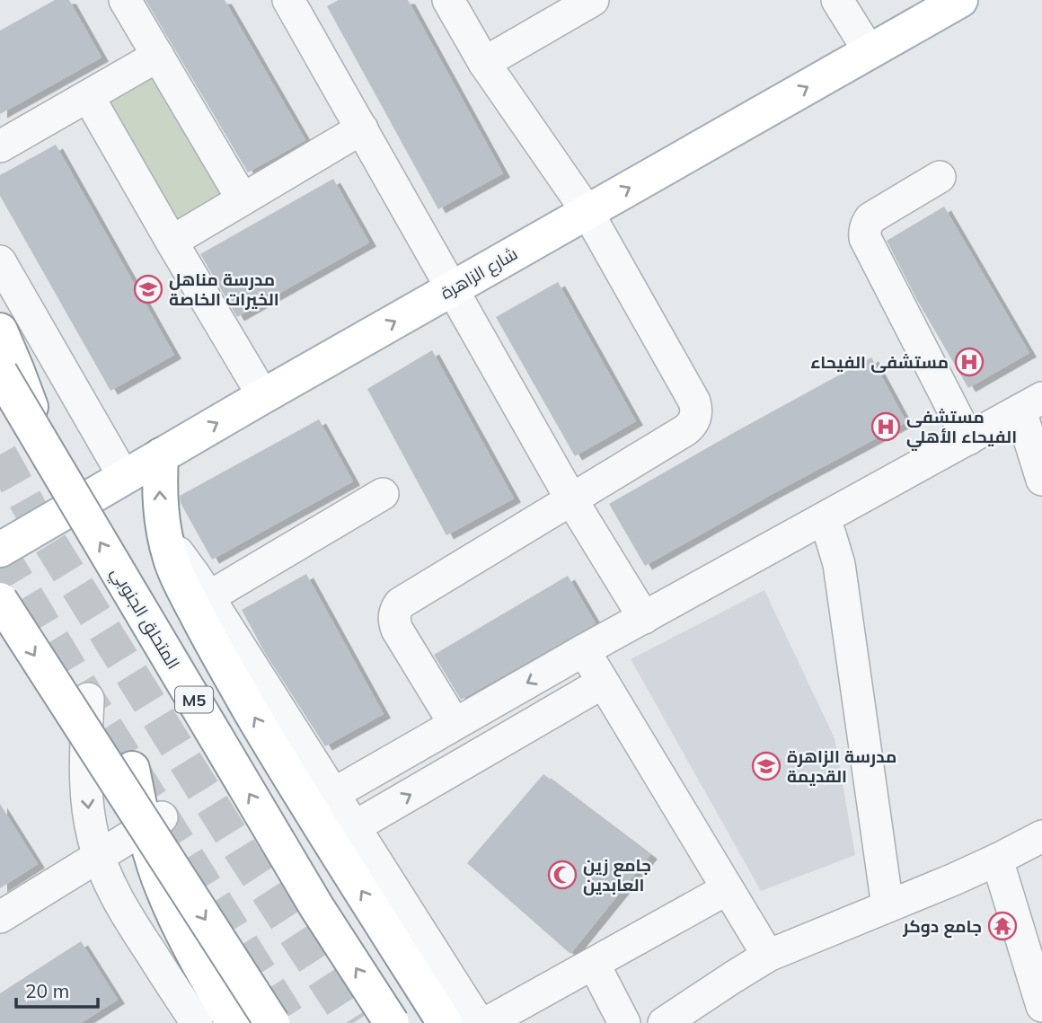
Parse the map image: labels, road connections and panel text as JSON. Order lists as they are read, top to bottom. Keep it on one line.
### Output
{"streets":{"main road":["شارع الزاهرة","المتحلق الجنوبي","M5"]},"one_way":["شارع الزاهرة"],"places":{"school or university":["مدرسة مناهل الخيرات الخاصة","مدرسة الزاهرة القديمة"],"hospital":["مستشفى الفيحاء","مستشفى الفيحاء الأهلي"],"mosque":["جامع زين العابدين"],"temple":["جامع دوكر"]},"scale_bar":"20 m"}
